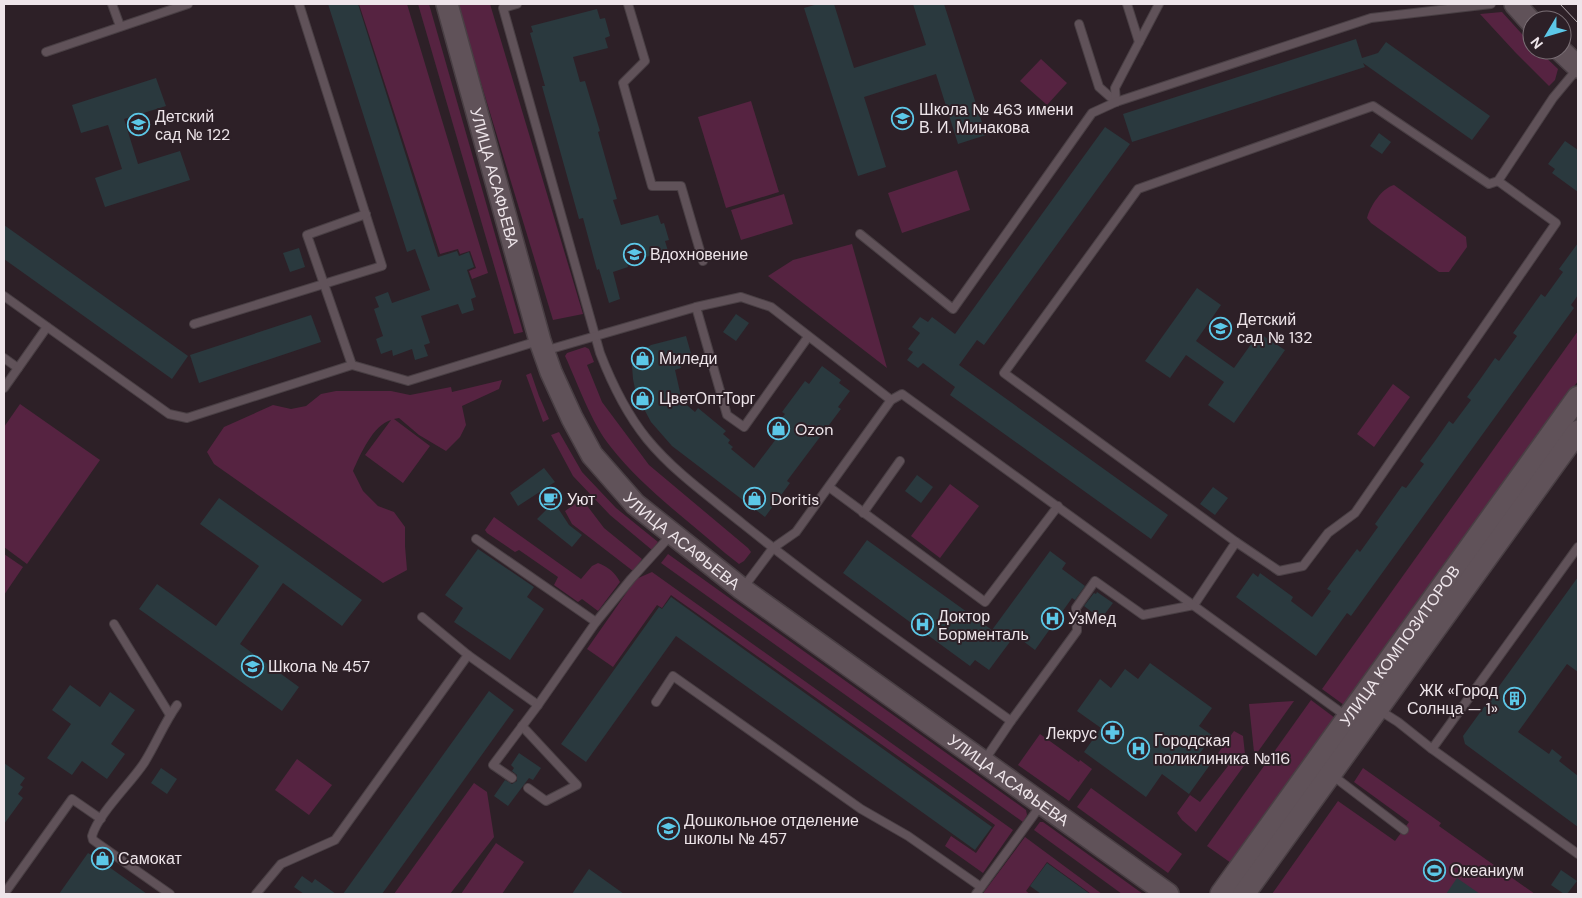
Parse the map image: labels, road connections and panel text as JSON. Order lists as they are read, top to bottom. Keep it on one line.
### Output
{"streets":{"street":["УЛИЦА АСАФЬЕВА","УЛИЦА КОМПОЗИТОРОВ"]},"places":{"school or university":["Школа № 463 имени В. И. Минакова","Детский сад № 122","Вдохновение","Детский сад № 132","Школа № 457","Дошкольное отделение школы № 457"],"shop":["Миледи","ЦветОптТорг","Ozon","Doritis","Самокат"],"cafe":["Уют"],"hospital":["УзМед","Доктор Борменталь","Городская поликлиника №116"],"building":["ЖК «Город Солнца — 1»"],"pharmacy":["Лекрус"],"sports":["Океаниум"]},"north":"bottom left"}
